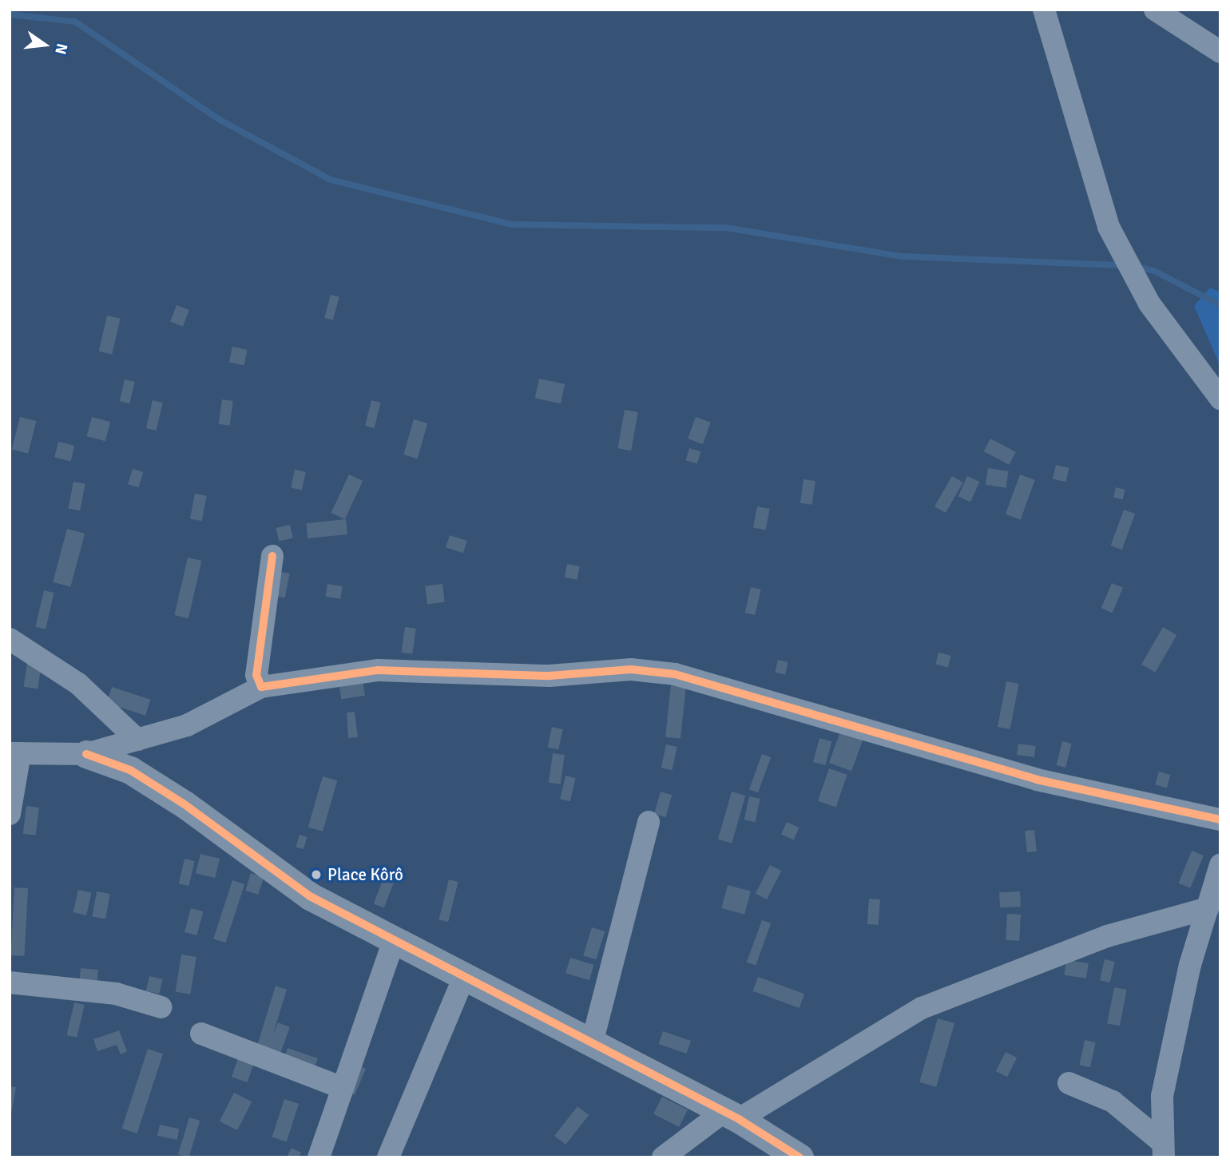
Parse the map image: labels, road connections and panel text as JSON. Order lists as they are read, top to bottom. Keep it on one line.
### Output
{"places":["Place Kôrô"],"north":"right"}
